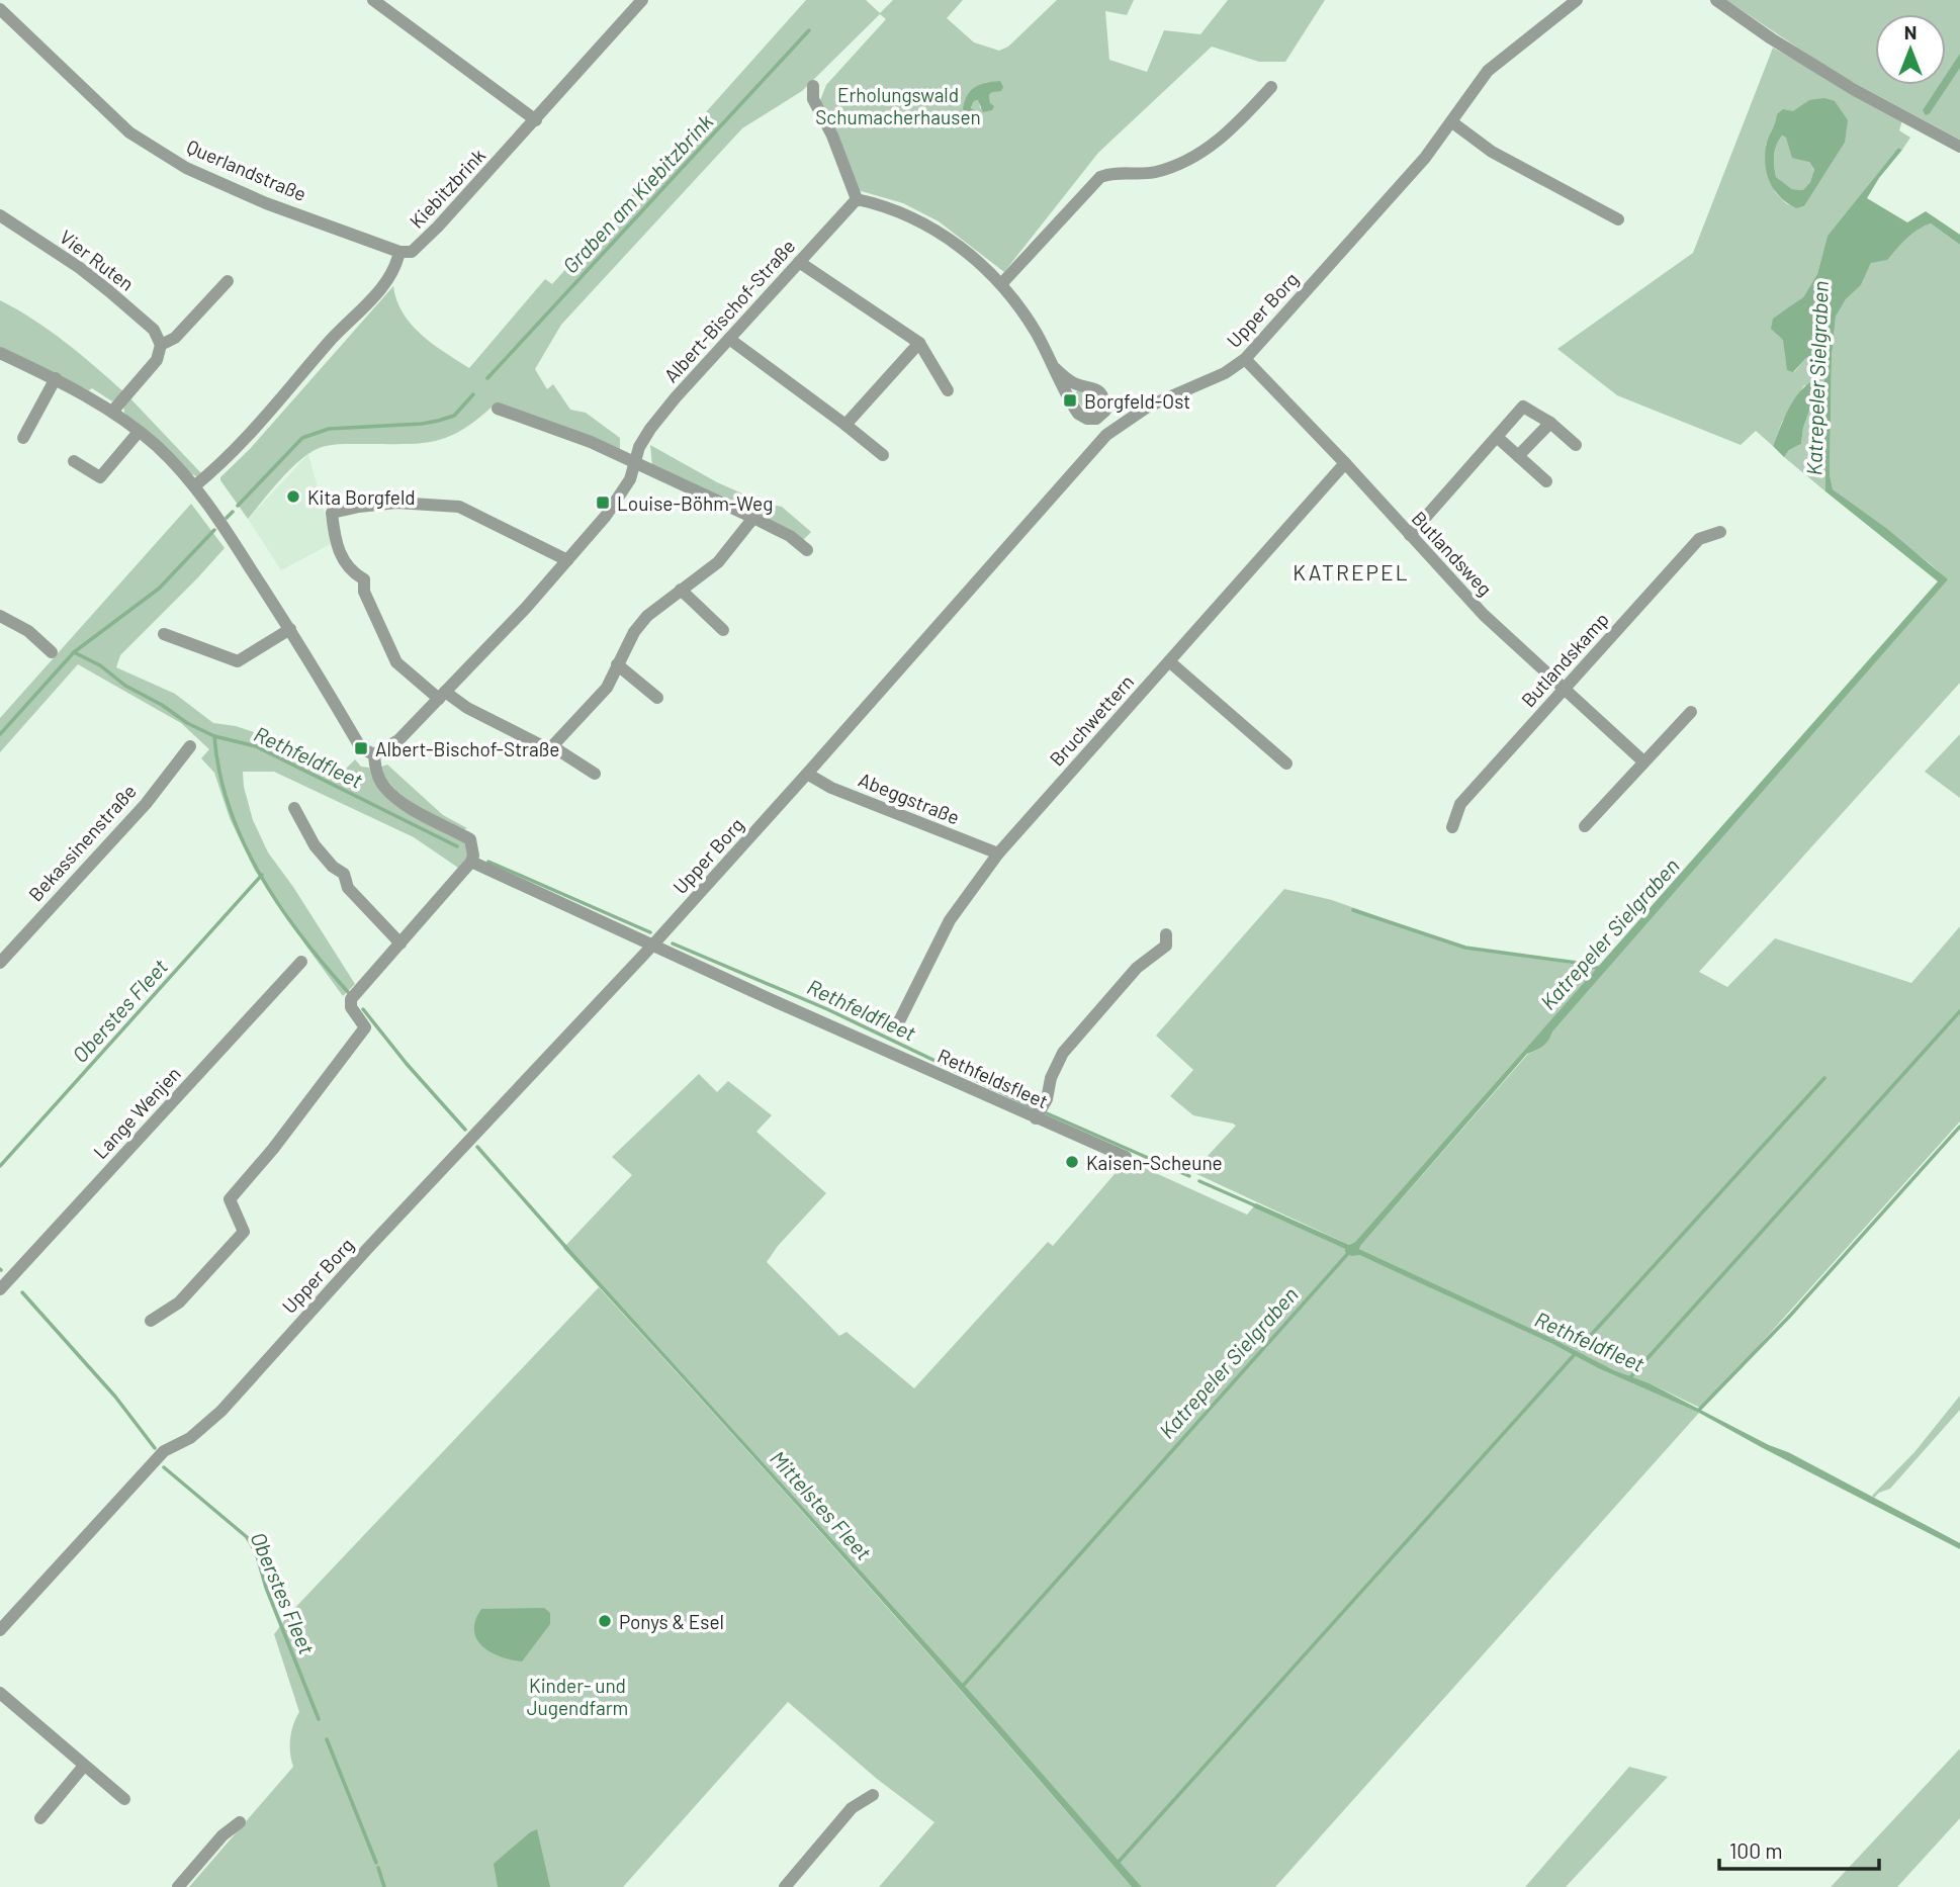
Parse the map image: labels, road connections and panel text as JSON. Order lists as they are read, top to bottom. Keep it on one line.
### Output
{"streets":{"street":["Querlandstraße","Kiebitzbrink","Vier Ruten","Upper Borg","Albert-Bischof-Straße","Butlandsweg","Butlandskamp","Bruchwettern","Abeggstraße","Bekassinenstraße","Rethfeldsfleet","Lange Wenjen"]},"crossings":[["Querlandstraße","Kiebitzbrink"],["Upper Borg","Butlandsweg"],["Upper Borg","Abeggstraße"],["Upper Borg","Rethfeldsfleet"],["Butlandsweg","Butlandskamp"],["Butlandsweg","Bruchwettern"],["Bruchwettern","Abeggstraße"]],"districts":["KATREPEL"],"water":["Graben am Kiebitzbrink","Katrepeler Sielgraben","Rethfeldfleet","Oberstes Fleet","Mittelstes Fleet"],"parks":["Erholungswald Schumacherhausen","Kinder- und Jugendfarm"],"places":{"transit":["Borgfeld-Ost","Louise-Böhm-Weg","Albert-Bischof-Straße"],"other":["Kita Borgfeld","Kaisen-Scheune","Ponys & Esel"]},"scale_bar":"100 m","north":"top"}
